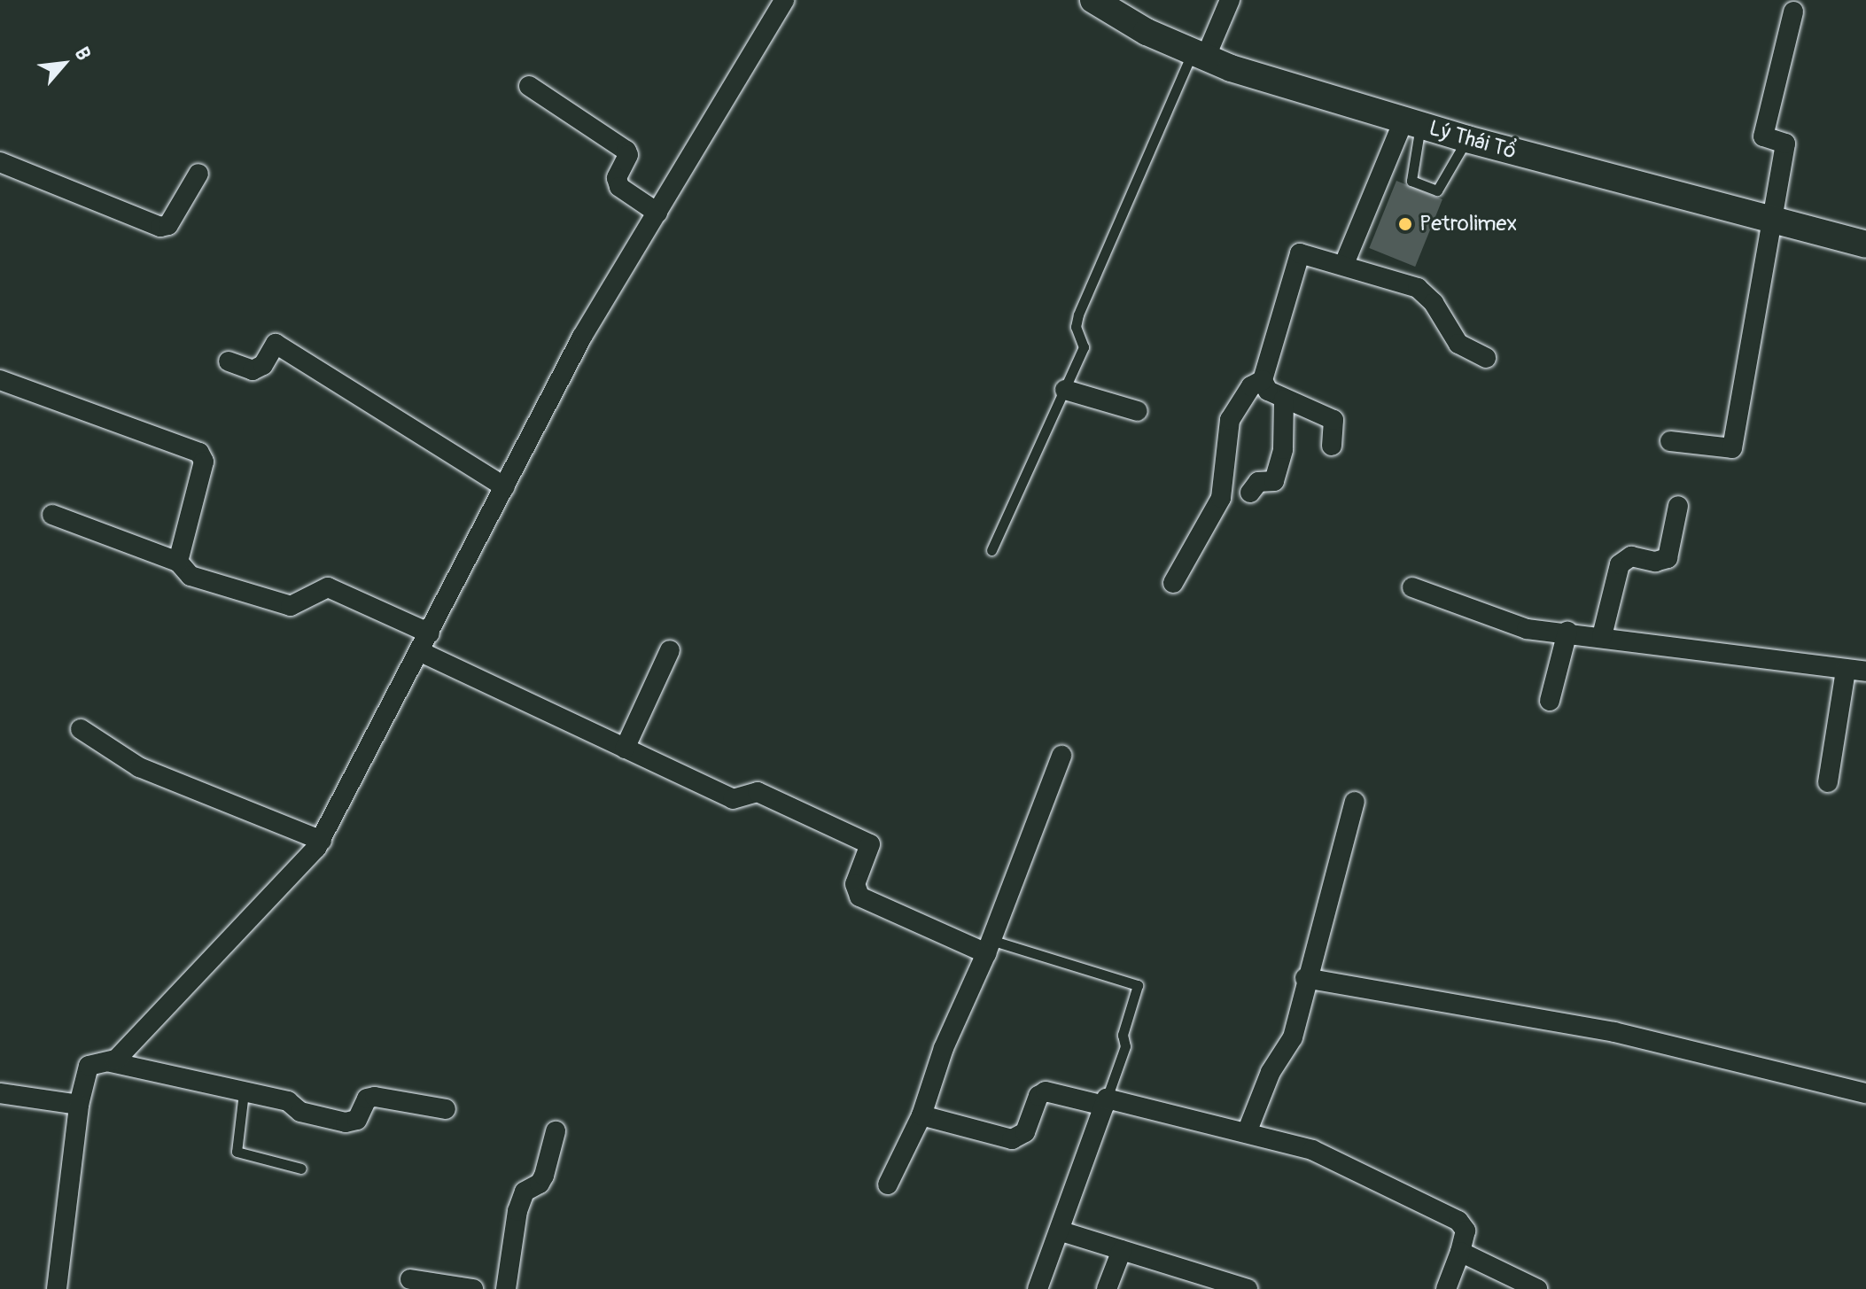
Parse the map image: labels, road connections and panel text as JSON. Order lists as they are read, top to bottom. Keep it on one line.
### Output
{"streets":{"main road":["Lý Thái Tổ"]},"places":["Petrolimex"],"north":"top right"}
